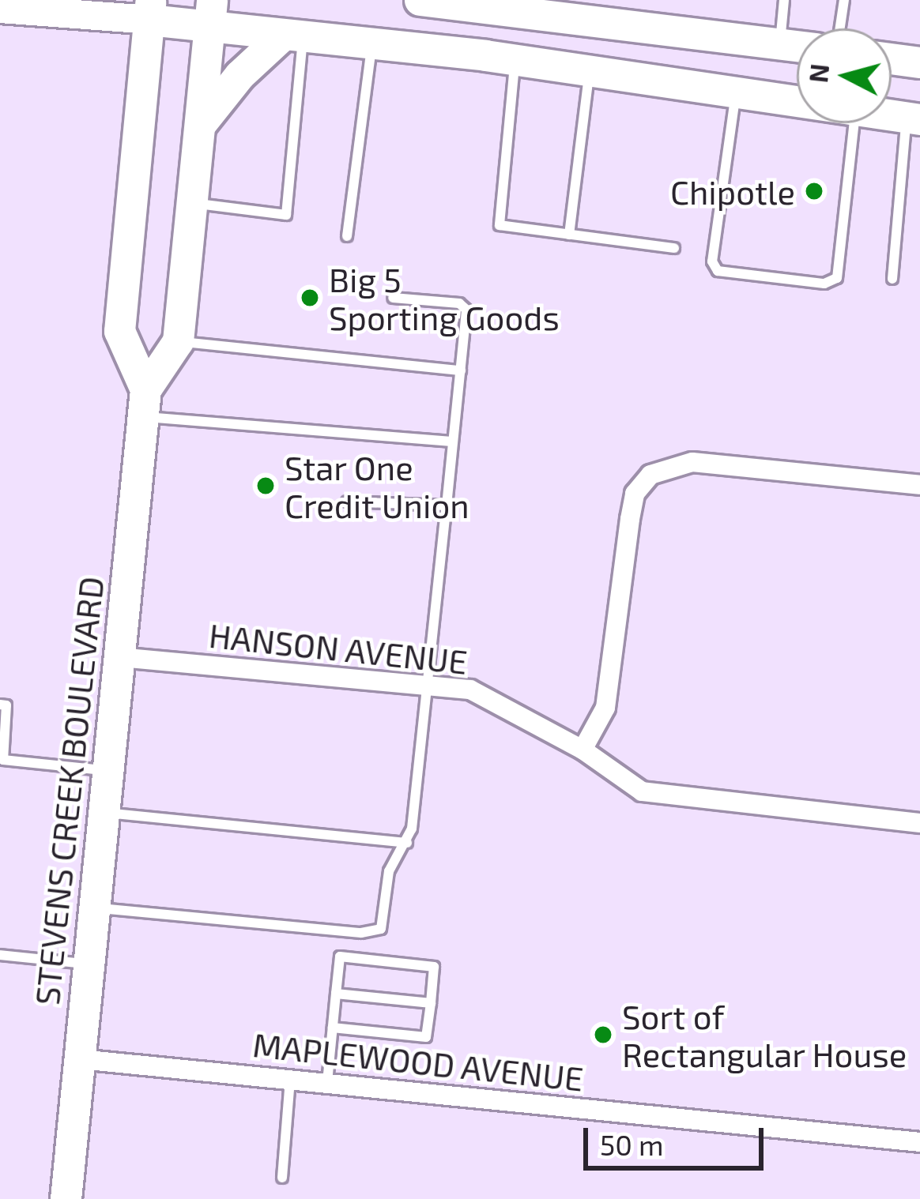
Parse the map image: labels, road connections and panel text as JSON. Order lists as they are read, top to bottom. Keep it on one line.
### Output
{"streets":{"main road":["STEVENS CREEK BOULEVARD"],"street":["HANSON AVENUE","MAPLEWOOD AVENUE"]},"crossings":[["HANSON AVENUE","STEVENS CREEK BOULEVARD"],["STEVENS CREEK BOULEVARD","MAPLEWOOD AVENUE"]],"places":["Chipotle","Big 5 Sporting Goods","Star One Credit Union","Sort of Rectangular House"],"scale_bar":"50 m","north":"left"}
